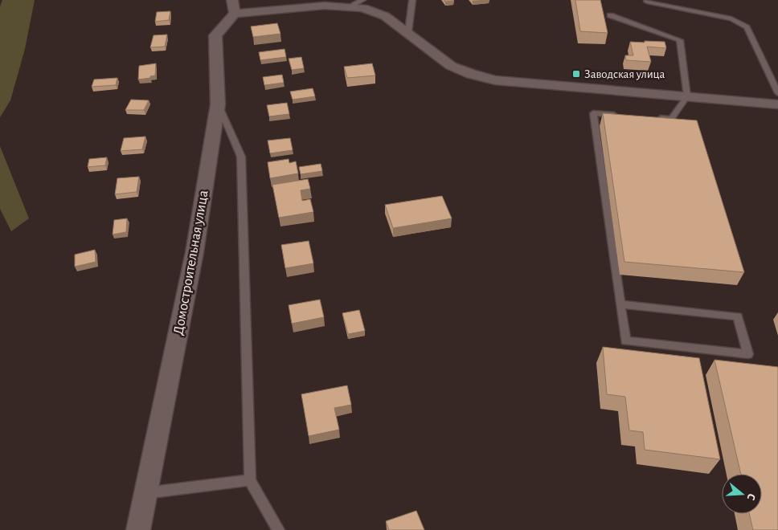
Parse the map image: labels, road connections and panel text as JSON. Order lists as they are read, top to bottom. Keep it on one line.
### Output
{"streets":{"street":["Домостроительная улица"]},"places":{"transit":["Заводская улица"]},"north":"right"}
